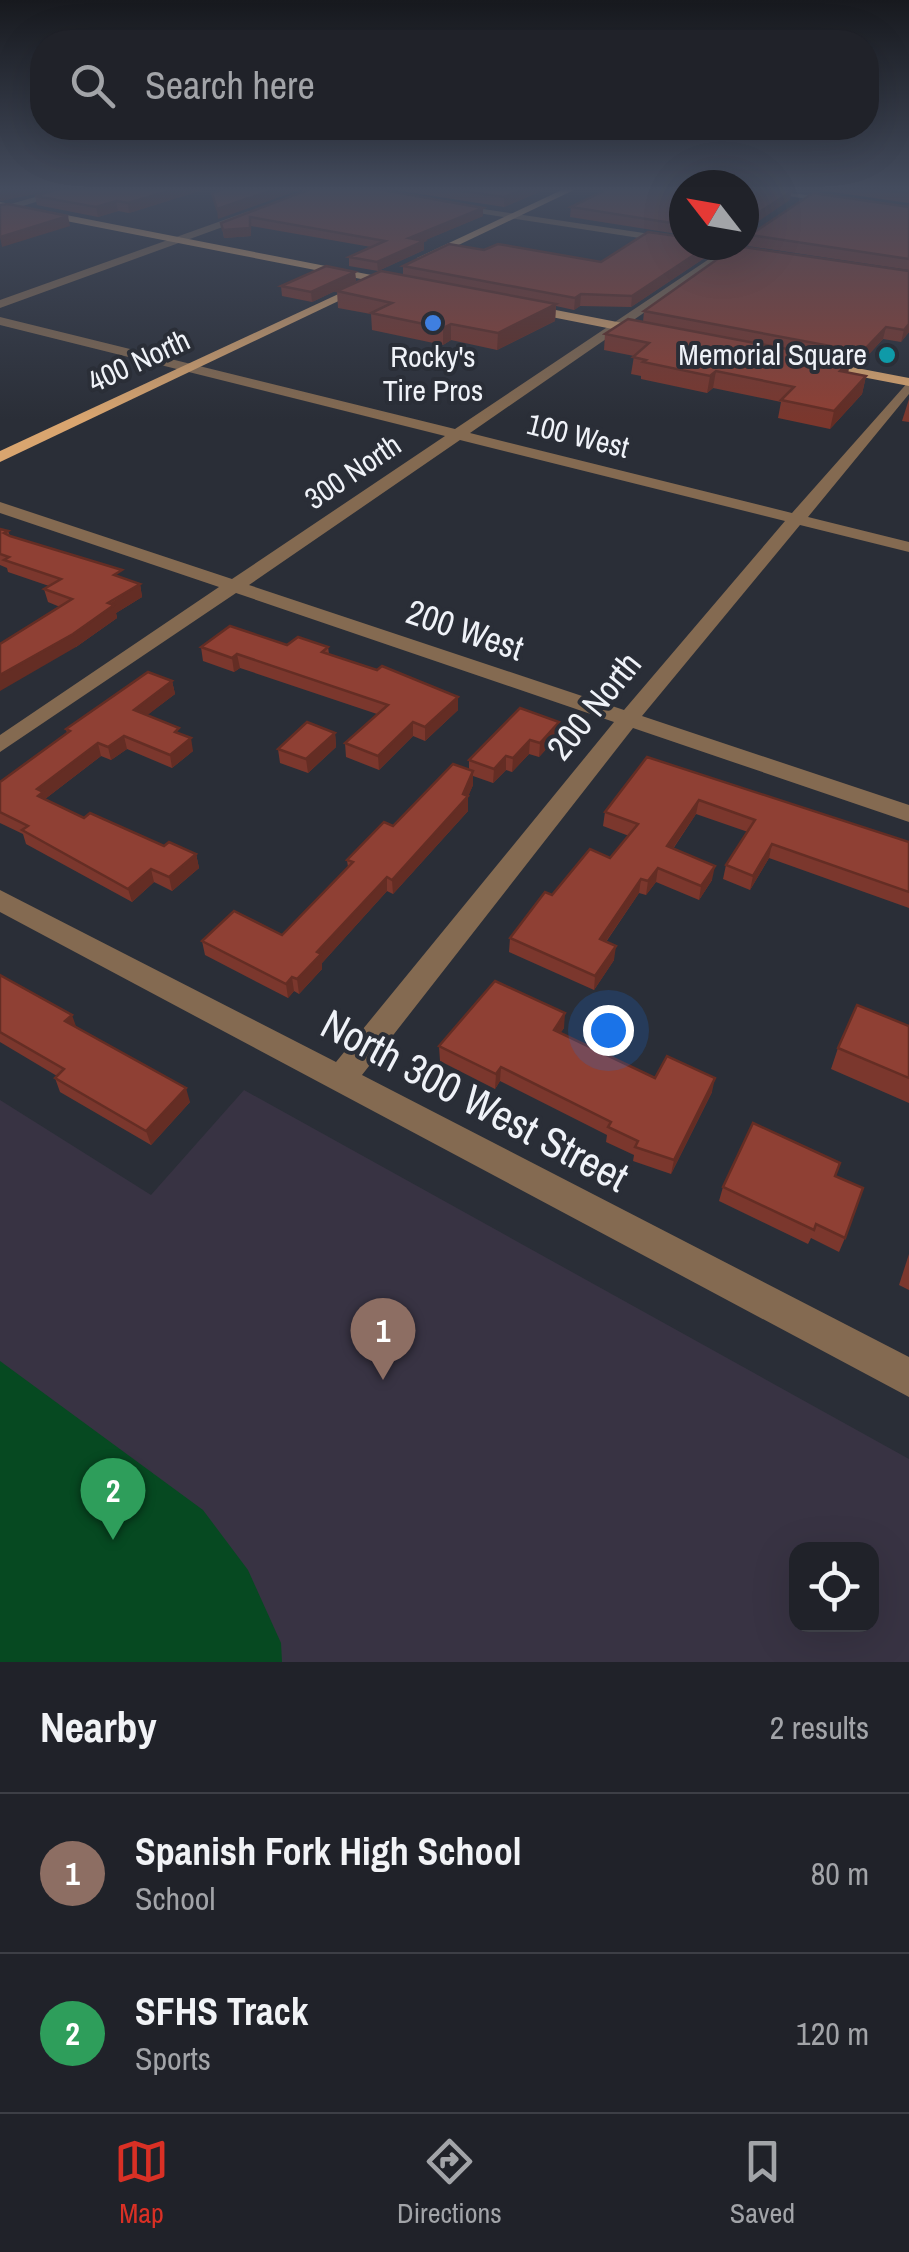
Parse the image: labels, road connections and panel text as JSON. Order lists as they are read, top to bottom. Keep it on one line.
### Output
{"streets":{"main road":["400 North"],"street":["100 West","300 North","200 West","200 North","North 300 West Street"]},"crossings":[["400 North","100 West"],["100 West","300 North"],["100 West","200 North"],["300 North","200 West"],["200 West","200 North"],["200 North","North 300 West Street"]],"places":["Rocky's Tire Pros","Memorial Square"],"north":"top left","page":{"search":"Search here","pins":["1","2"],"heading":["Nearby","2 results"],"list":[{"mark":"1","name":"Spanish Fork High School","note":"School","value":"80 m"},{"mark":"2","name":"SFHS Track","note":"Sports","value":"120 m"}],"nav":["Map","Directions","Saved"]}}
